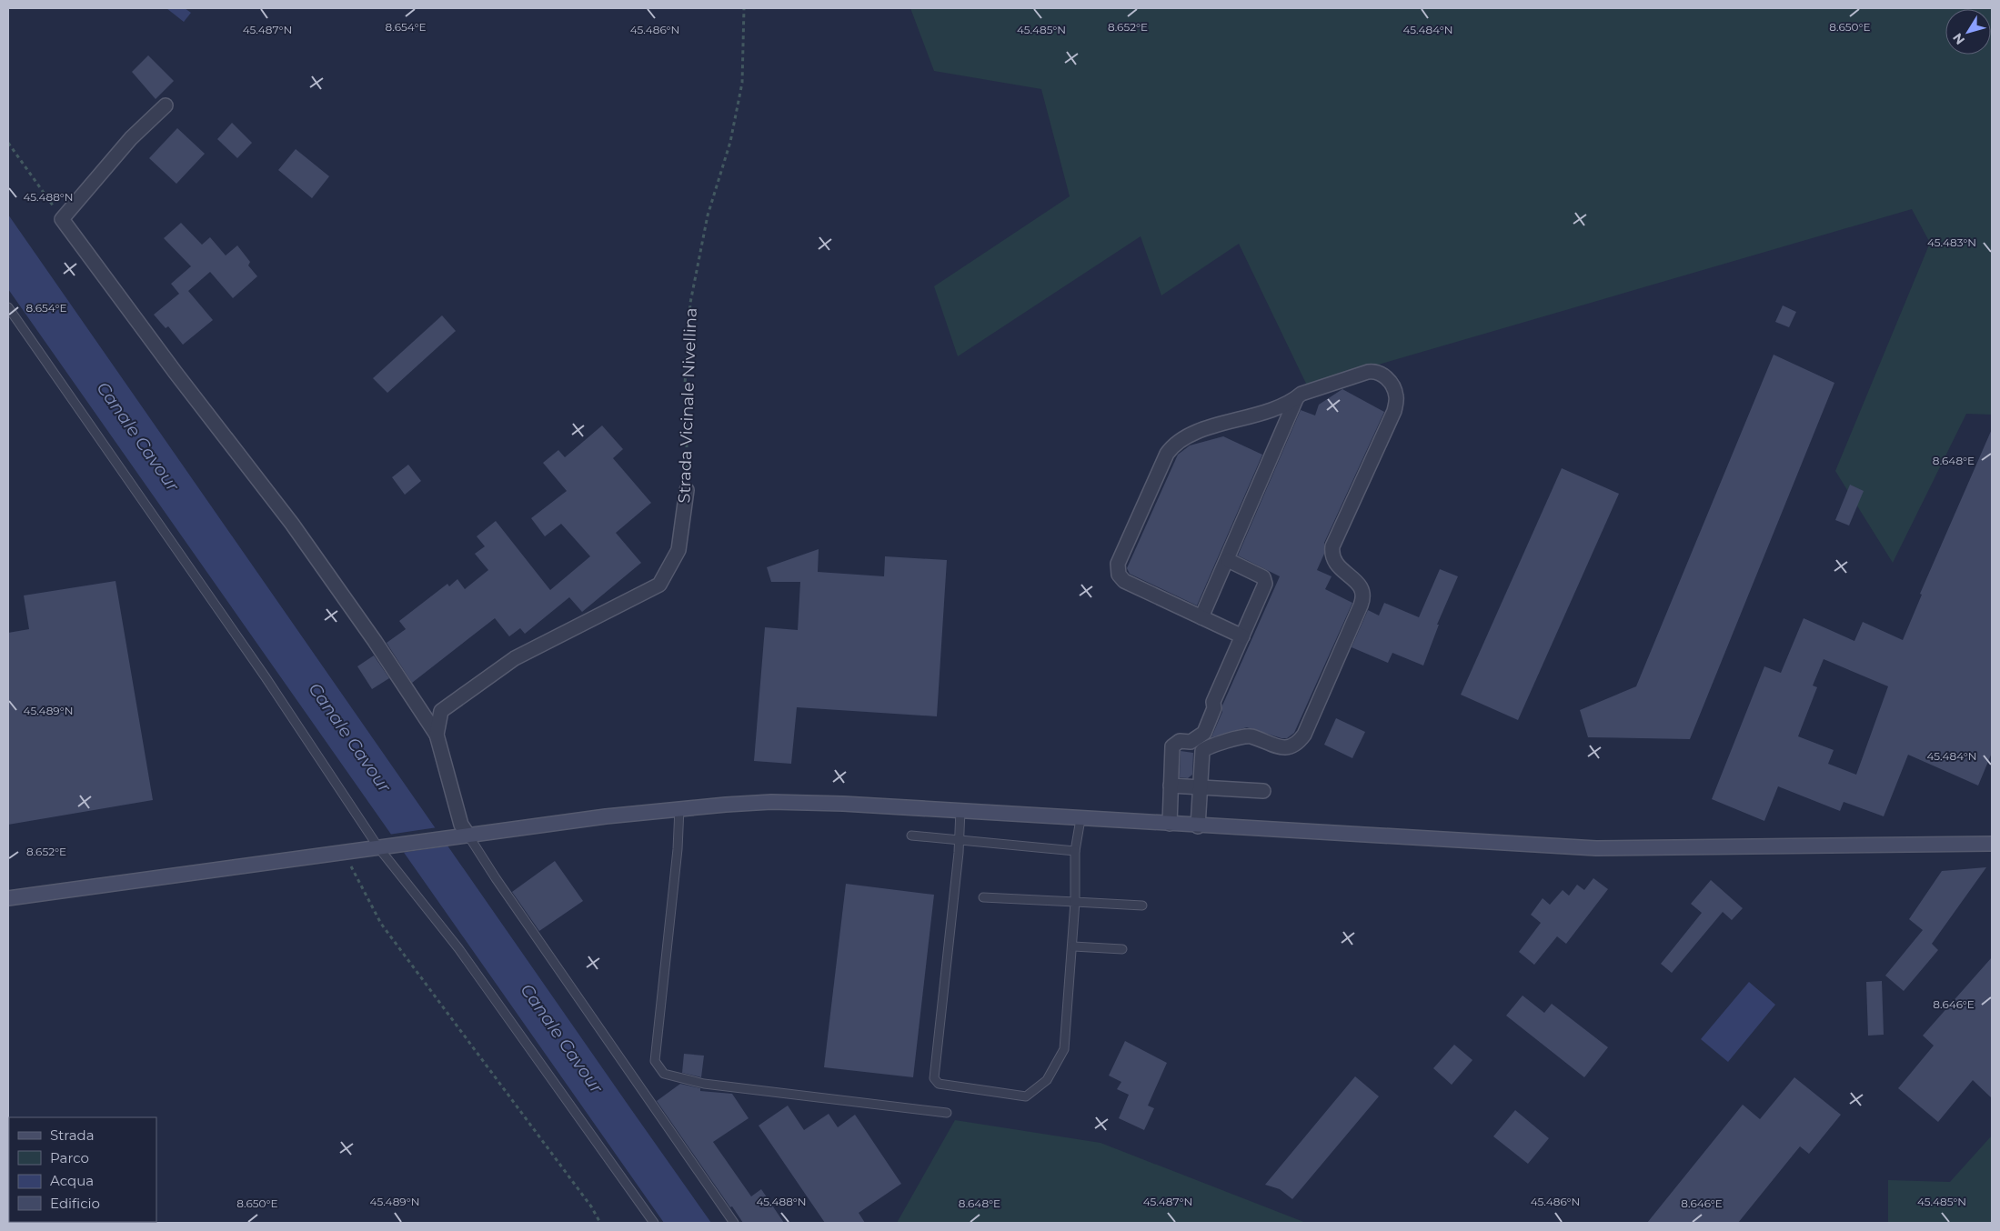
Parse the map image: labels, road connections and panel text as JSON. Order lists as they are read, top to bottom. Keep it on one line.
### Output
{"streets":{"street":["Strada Vicinale Nivellina"]},"water":["Canale Cavour"],"legend":["Strada","Parco","Acqua","Edificio"],"north":"bottom left","coordinates":["8.654°E","8.652°E","8.650°E","45.487°N","45.486°N","45.485°N","45.484°N","45.488°N","45.483°N","8.648°E","45.489°N","8.646°E"]}
